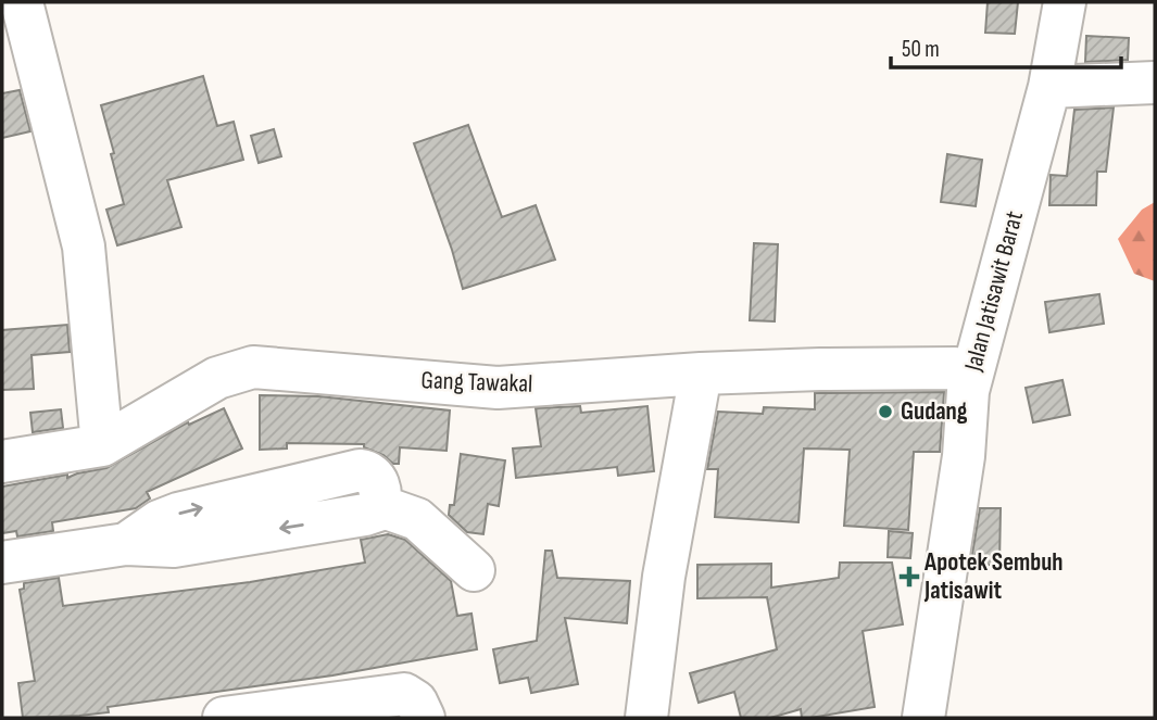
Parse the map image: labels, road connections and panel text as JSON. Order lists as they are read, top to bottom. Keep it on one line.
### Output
{"streets":{"street":["Jalan Jatisawit Barat","Gang Tawakal"]},"crossings":[["Jalan Jatisawit Barat","Gang Tawakal"]],"places":{"other":["Gudang"],"health":["Apotek Sembuh Jatisawit"]},"scale_bar":"50 m"}
